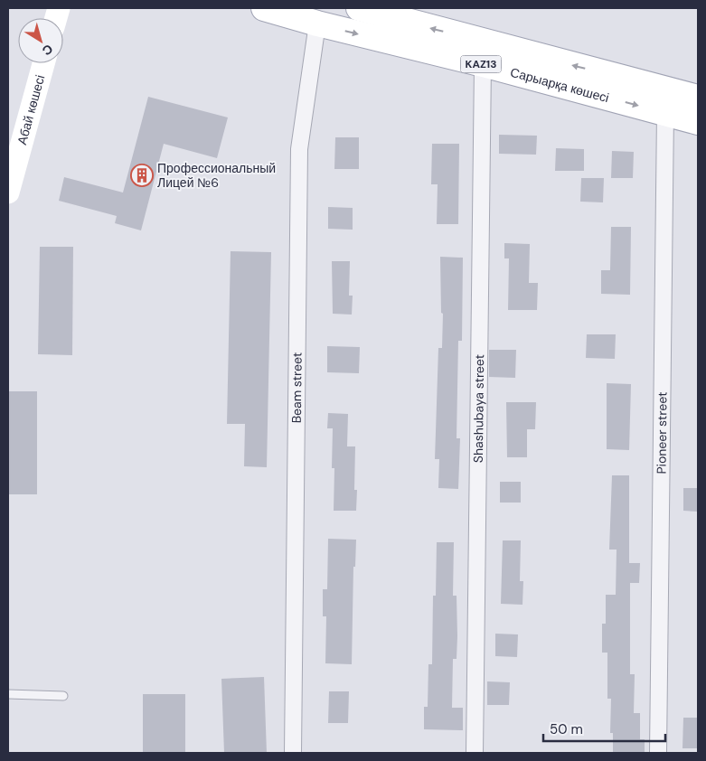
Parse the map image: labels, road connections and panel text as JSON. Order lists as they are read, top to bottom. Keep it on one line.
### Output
{"streets":{"main road":["KAZ13","Сарыарқа көшесі","Абай көшесі"],"street":["Beam street","Shashubaya street","Pioneer street"]},"crossings":[["Сарыарқа көшесі","Beam street"],["Сарыарқа көшесі","Shashubaya street"],["Сарыарқа көшесі","Pioneer street"]],"places":{"building":["Профессиональный Лицей №6"]},"scale_bar":"50 m","north":"bottom right"}
